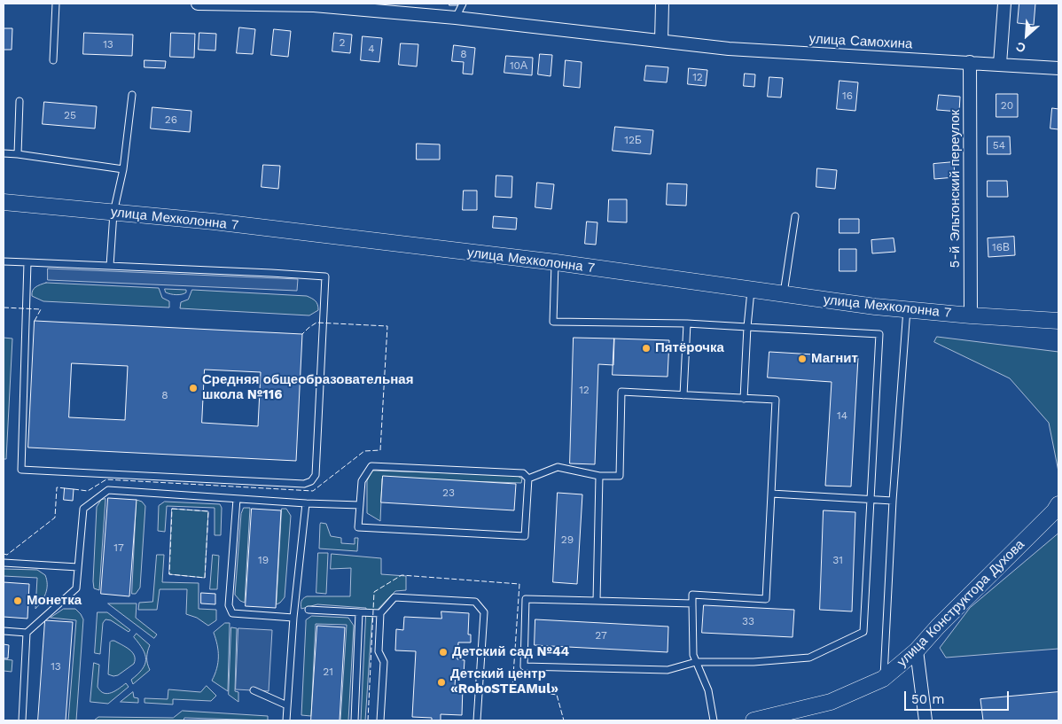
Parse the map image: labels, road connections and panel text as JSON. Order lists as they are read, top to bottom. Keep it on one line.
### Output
{"streets":{"street":["улица Самохина","5-й Эльтонский переулок","улица Мехколонна 7","улица Конструктора Духова"]},"crossings":[["улица Самохина","5-й Эльтонский переулок"],["5-й Эльтонский переулок","улица Мехколонна 7"]],"places":["Пятёрочка","Магнит","Средняя общеобразовательная школа №116","Монетка","Детский сад №44","Детский центр «RoboSTEAMul»"],"house_numbers":["2","13","4","8","10А","12","16","20","25","26","12Б","54","16В","12","8","14","23","29","17","19","31","33","27","13","21"],"scale_bar":"50 m","north":"bottom left"}
